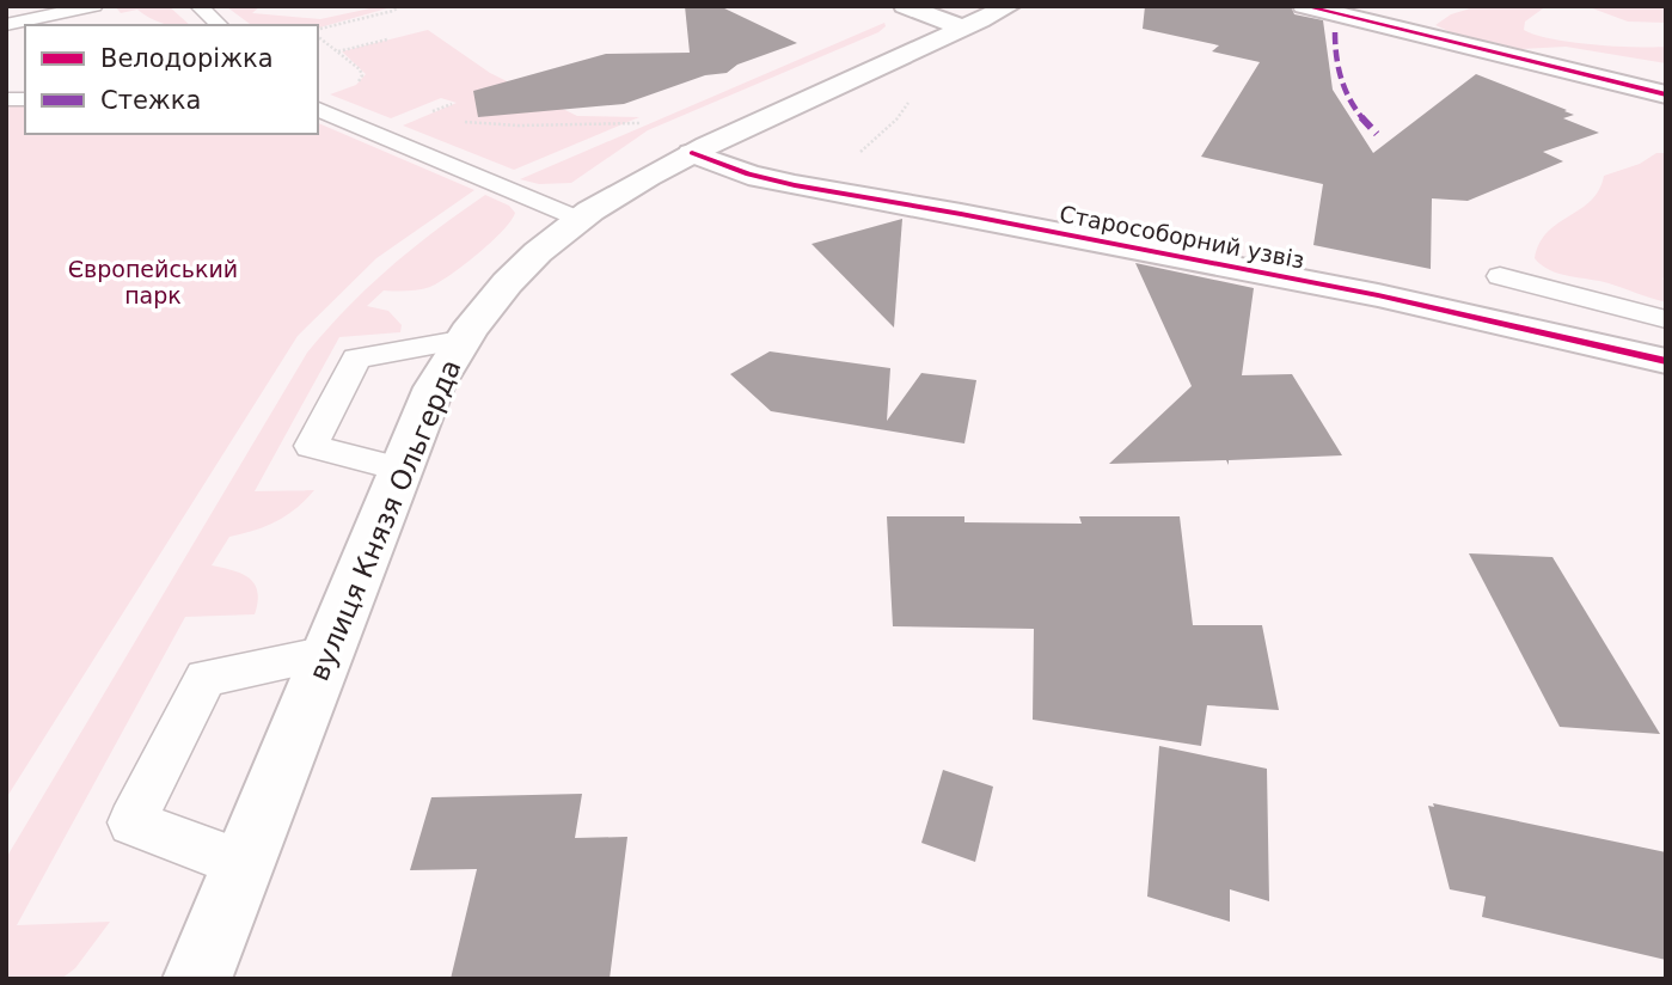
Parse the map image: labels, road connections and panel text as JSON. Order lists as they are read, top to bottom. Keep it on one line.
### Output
{"streets":{"main road":["Старособорний узвіз","вулиця Князя Ольгерда"]},"crossings":[["Старособорний узвіз","вулиця Князя Ольгерда"]],"parks":["Європейський парк"],"legend":["Велодоріжка","Стежка"]}
